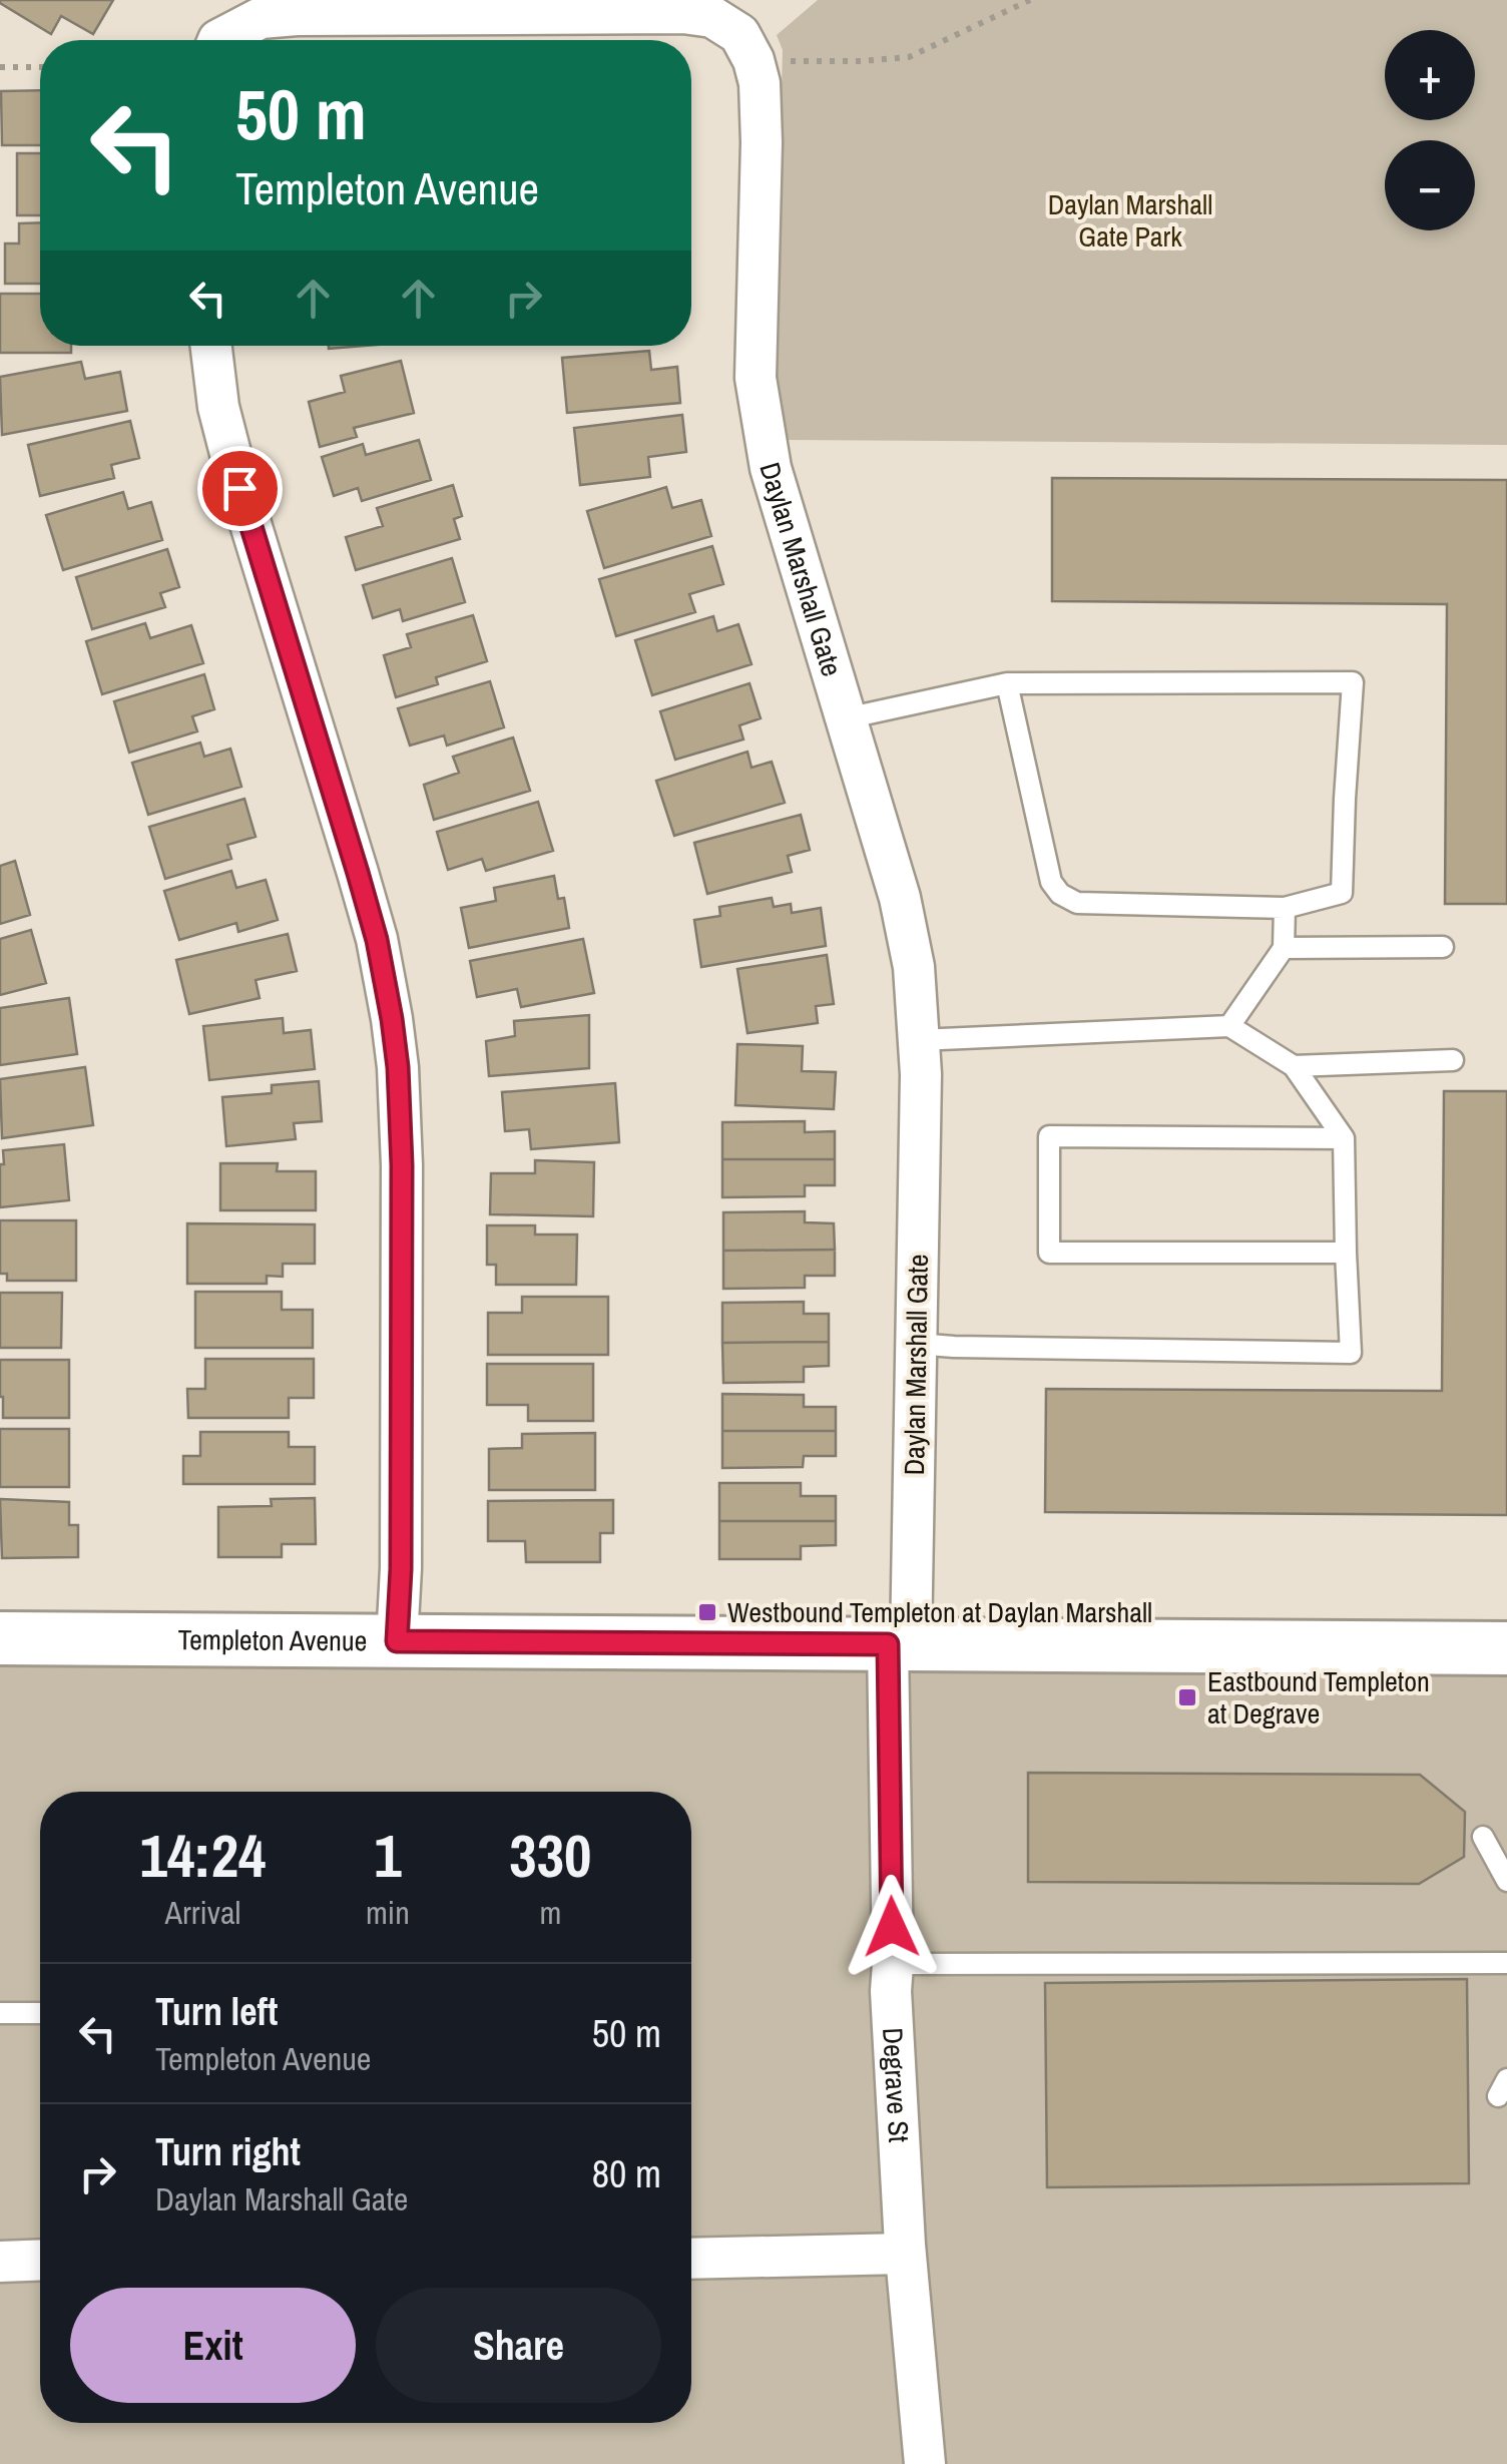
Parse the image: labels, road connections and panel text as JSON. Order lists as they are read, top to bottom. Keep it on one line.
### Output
{"streets":{"street":["Daylan Marshall Gate","Templeton Avenue","Degrave St"]},"crossings":[["Daylan Marshall Gate","Templeton Avenue"],["Daylan Marshall Gate","Degrave St"],["Templeton Avenue","Degrave St"]],"parks":["Daylan Marshall Gate Park"],"places":{"transit":["Westbound Templeton at Daylan Marshall","Eastbound Templeton at Degrave"]},"page":{"map_buttons":["+","−"],"turn":["50 m","Templeton Avenue"],"eta":["14:24","Arrival","1","min","330","m"],"list":[{"name":"Turn left","note":"Templeton Avenue","value":"50 m"},{"name":"Turn right","note":"Daylan Marshall Gate","value":"80 m"}],"buttons":["Exit","Share"]}}
